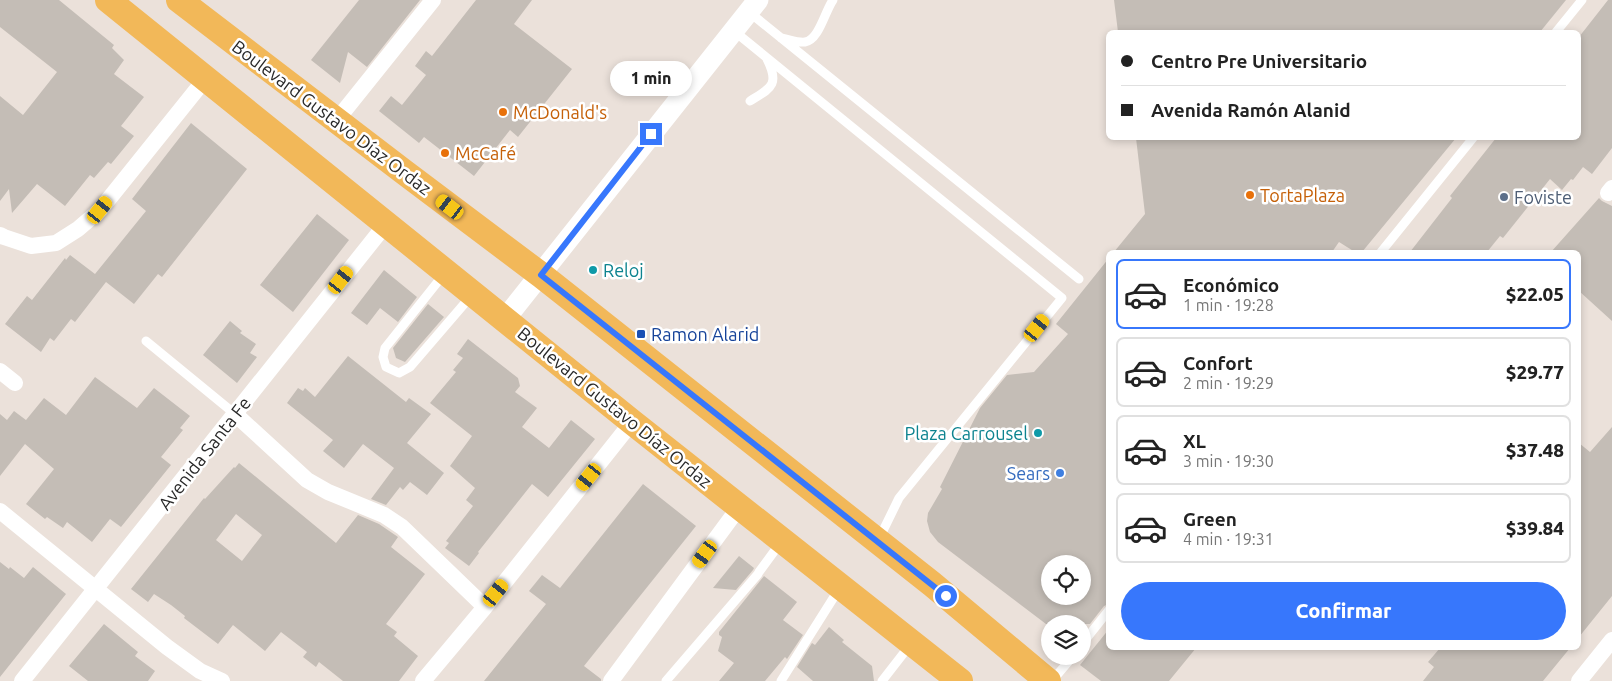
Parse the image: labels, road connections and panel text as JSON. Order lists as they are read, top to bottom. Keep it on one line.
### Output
{"streets":{"main road":["Boulevard Gustavo Díaz Ordaz"],"street":["Avenida Santa Fe"]},"crossings":[["Boulevard Gustavo Díaz Ordaz","Avenida Santa Fe"]],"places":{"other":["McDonald's","McCafé","TortaPlaza","Foviste","Reloj","Plaza Carrousel","Sears"],"transit":["Ramon Alarid"]},"page":{"banner":["Centro Pre Universitario","Avenida Ramón Alanid"],"bubble":"1 min","list":[{"name":"Económico","note":"1 min · 19:28","value":"$22.05"},{"name":"Confort","note":"2 min · 19:29","value":"$29.77"},{"name":"XL","note":"3 min · 19:30","value":"$37.48"},{"name":"Green","note":"4 min · 19:31","value":"$39.84"}],"buttons":"Confirmar"}}
